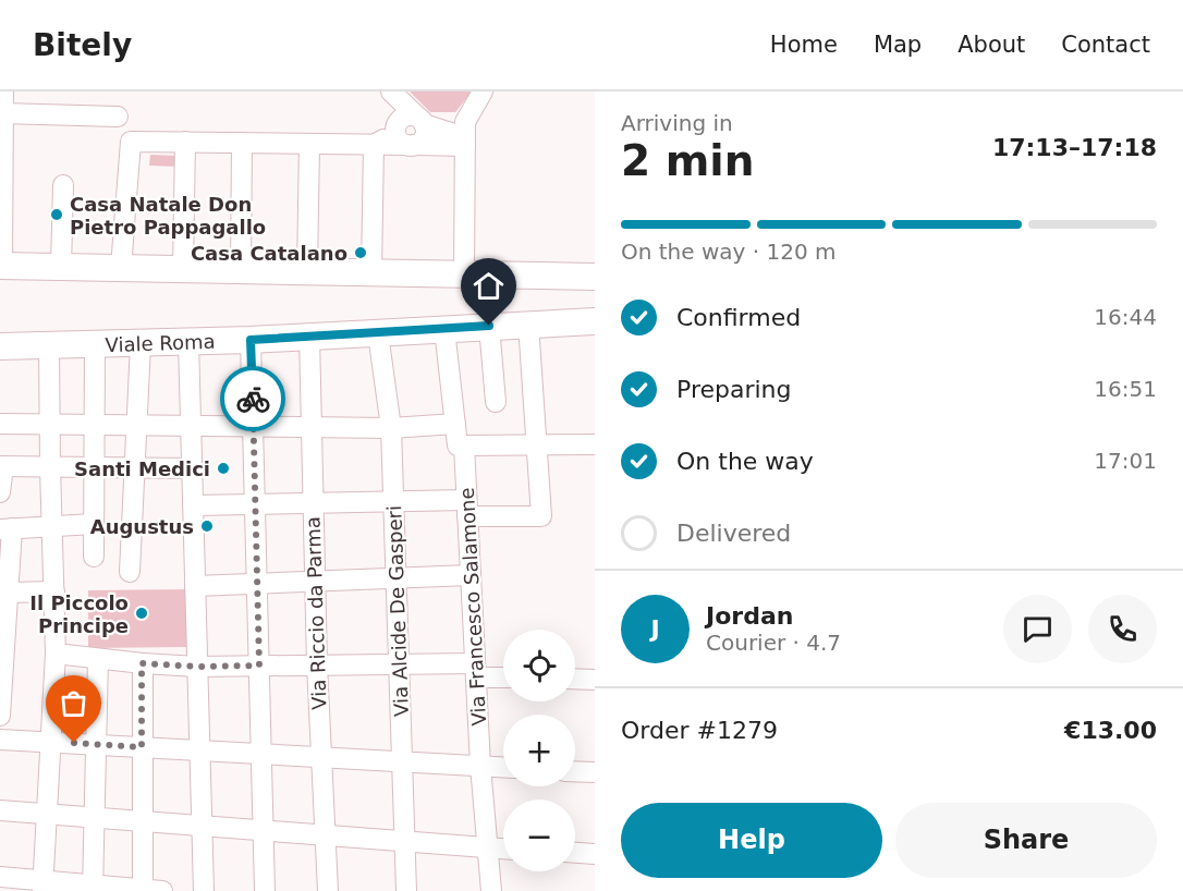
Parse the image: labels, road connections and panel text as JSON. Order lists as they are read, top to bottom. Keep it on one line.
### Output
{"streets":{"street":["Viale Roma","Via Francesco Salamone","Via Alcide De Gasperi","Via Riccio da Parma"]},"crossings":[["Viale Roma","Via Francesco Salamone"],["Viale Roma","Via Alcide De Gasperi"],["Viale Roma","Via Riccio da Parma"]],"places":["Casa Natale Don Pietro Pappagallo","Casa Catalano","Santi Medici","Augustus","Il Piccolo Principe"],"page":{"header":"Bitely","nav":["Home","Map","About","Contact"],"heading":["2 min","Arriving in","17:13–17:18"],"panel":["Jordan","Courier · 4.7","Order #1279","€13.00"],"bar":"On the way · 120 m","list":[["Confirmed","16:44"],["Preparing","16:51"],["On the way","17:01"],"Delivered"],"round":"J","map_buttons":["+","−"],"buttons":["Help","Share"]}}
